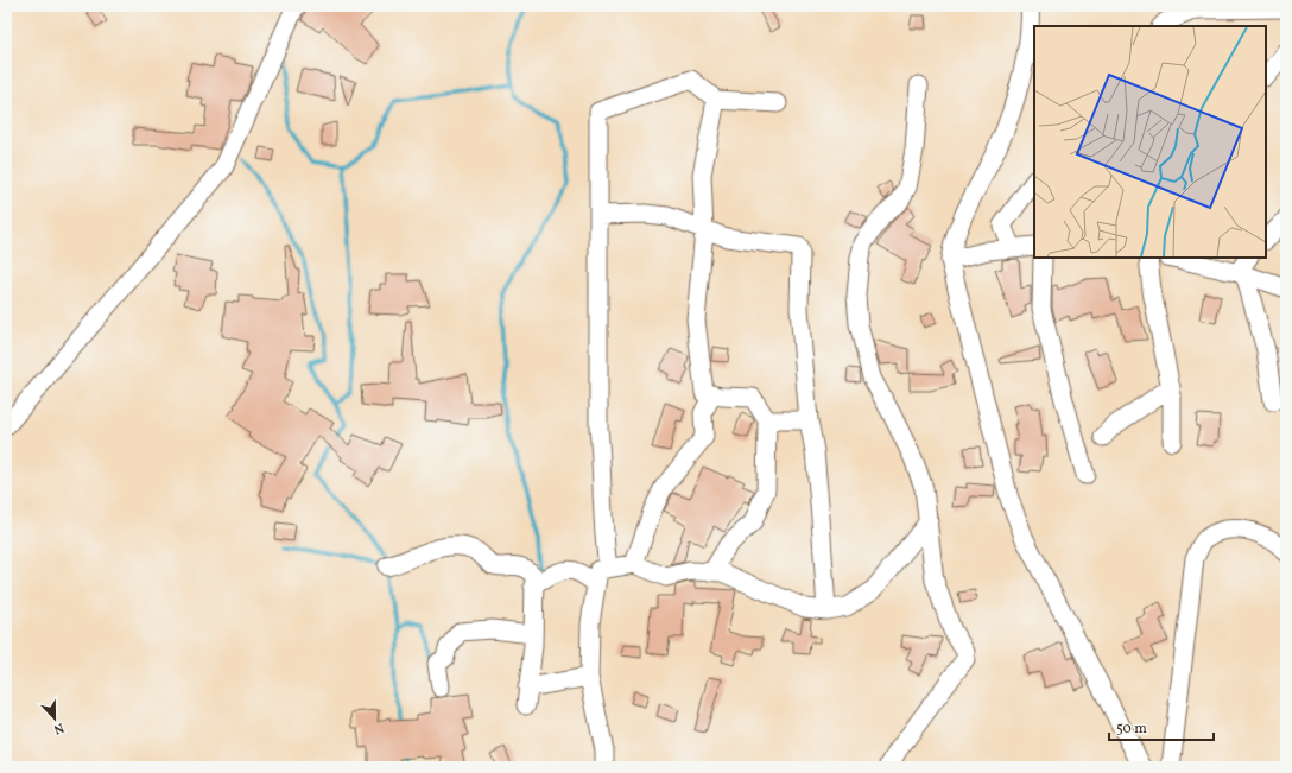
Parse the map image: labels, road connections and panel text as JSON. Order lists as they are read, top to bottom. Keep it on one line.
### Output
{"scale_bar":"50 m","north":"bottom"}
